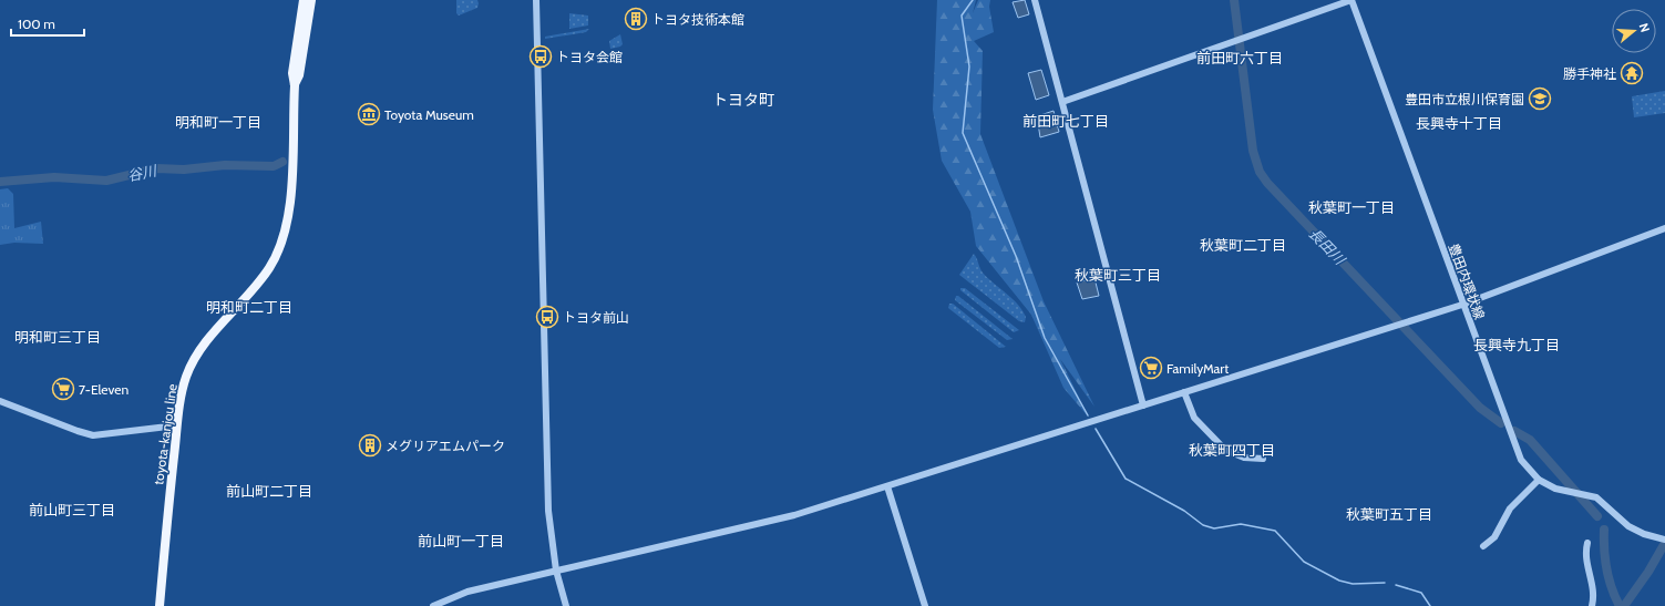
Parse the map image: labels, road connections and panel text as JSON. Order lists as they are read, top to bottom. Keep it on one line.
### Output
{"streets":{"main road":["toyota-kanjou line"],"street":["豊田内環状線"]},"districts":["前田町六丁目","トヨタ町","前田町七丁目","明和町一丁目","長興寺十丁目","秋葉町一丁目","秋葉町二丁目","秋葉町三丁目","明和町二丁目","明和町三丁目","長興寺九丁目","秋葉町四丁目","前山町二丁目","前山町三丁目","秋葉町五丁目","前山町一丁目"],"water":["谷川","長田川"],"places":{"building":["トヨタ技術本館","メグリアエムパーク"],"bus stop":["トヨタ会館","トヨタ前山"],"temple":["勝手神社"],"school or university":["豊田市立根川保育園"],"museum":["Toyota Museum"],"supermarket":["FamilyMart","7-Eleven"]},"scale_bar":"100 m","north":"right"}
